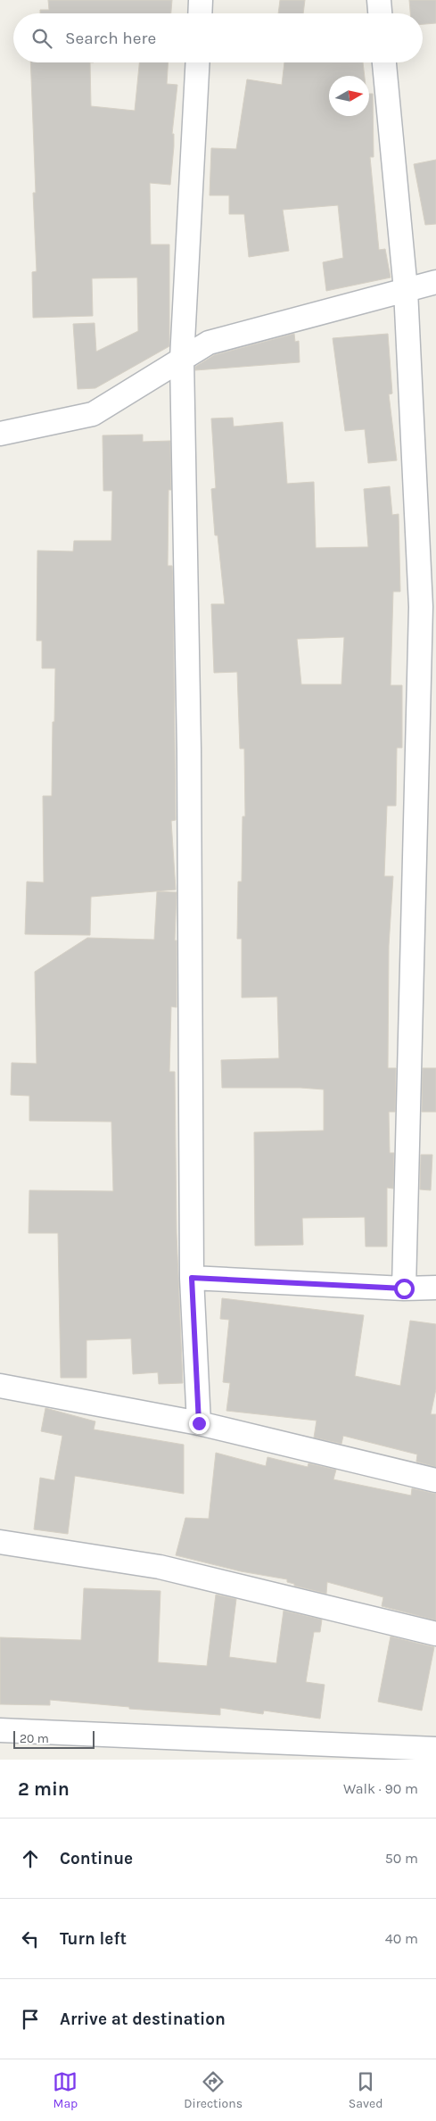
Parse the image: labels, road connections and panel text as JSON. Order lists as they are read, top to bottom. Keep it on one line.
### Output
{"scale_bar":"20 m","north":"right","page":{"search":"Search here","scale":"20 m","heading":["2 min","Walk · 90 m"],"list":[["Continue","50 m"],["Turn left","40 m"],"Arrive at destination"],"nav":["Map","Directions","Saved"]}}
